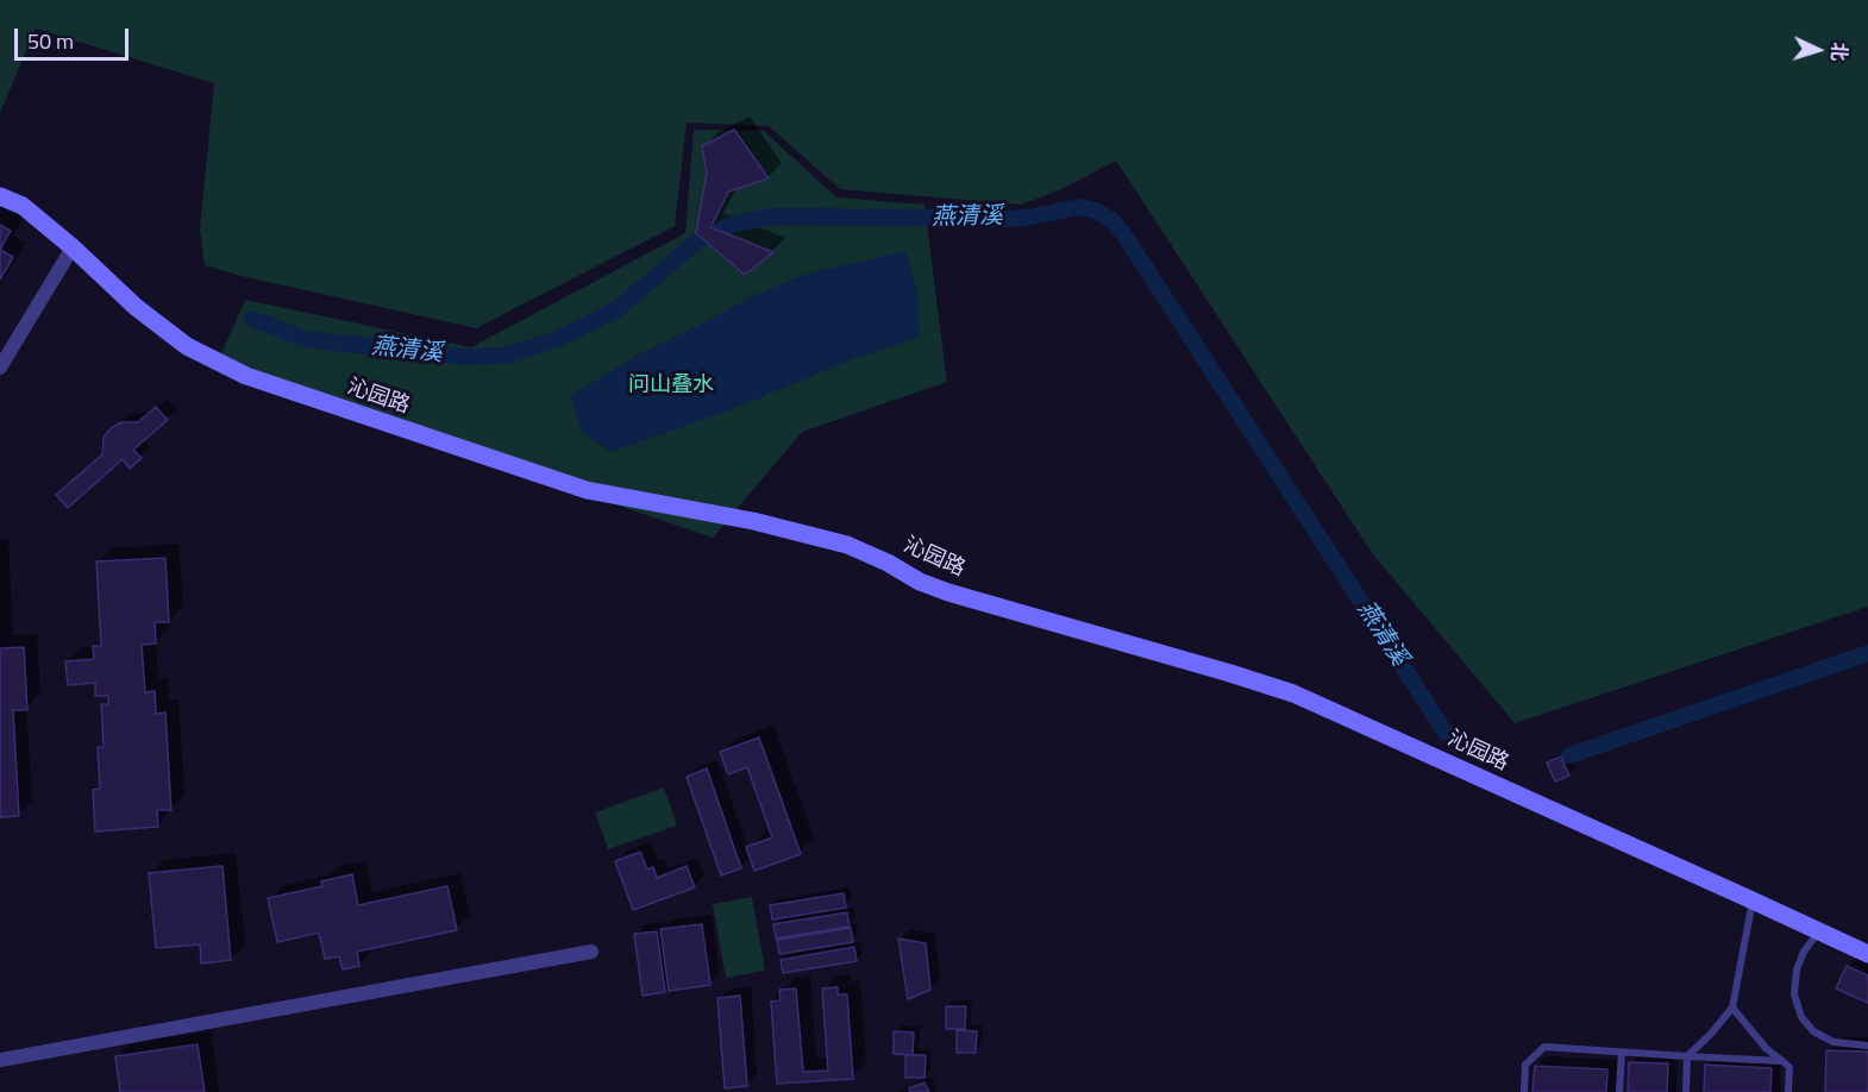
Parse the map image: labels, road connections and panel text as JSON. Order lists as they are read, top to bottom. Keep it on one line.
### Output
{"streets":{"street":["沁园路"]},"water":["燕清溪"],"parks":["问山叠水"],"scale_bar":"50 m","north":"right"}
